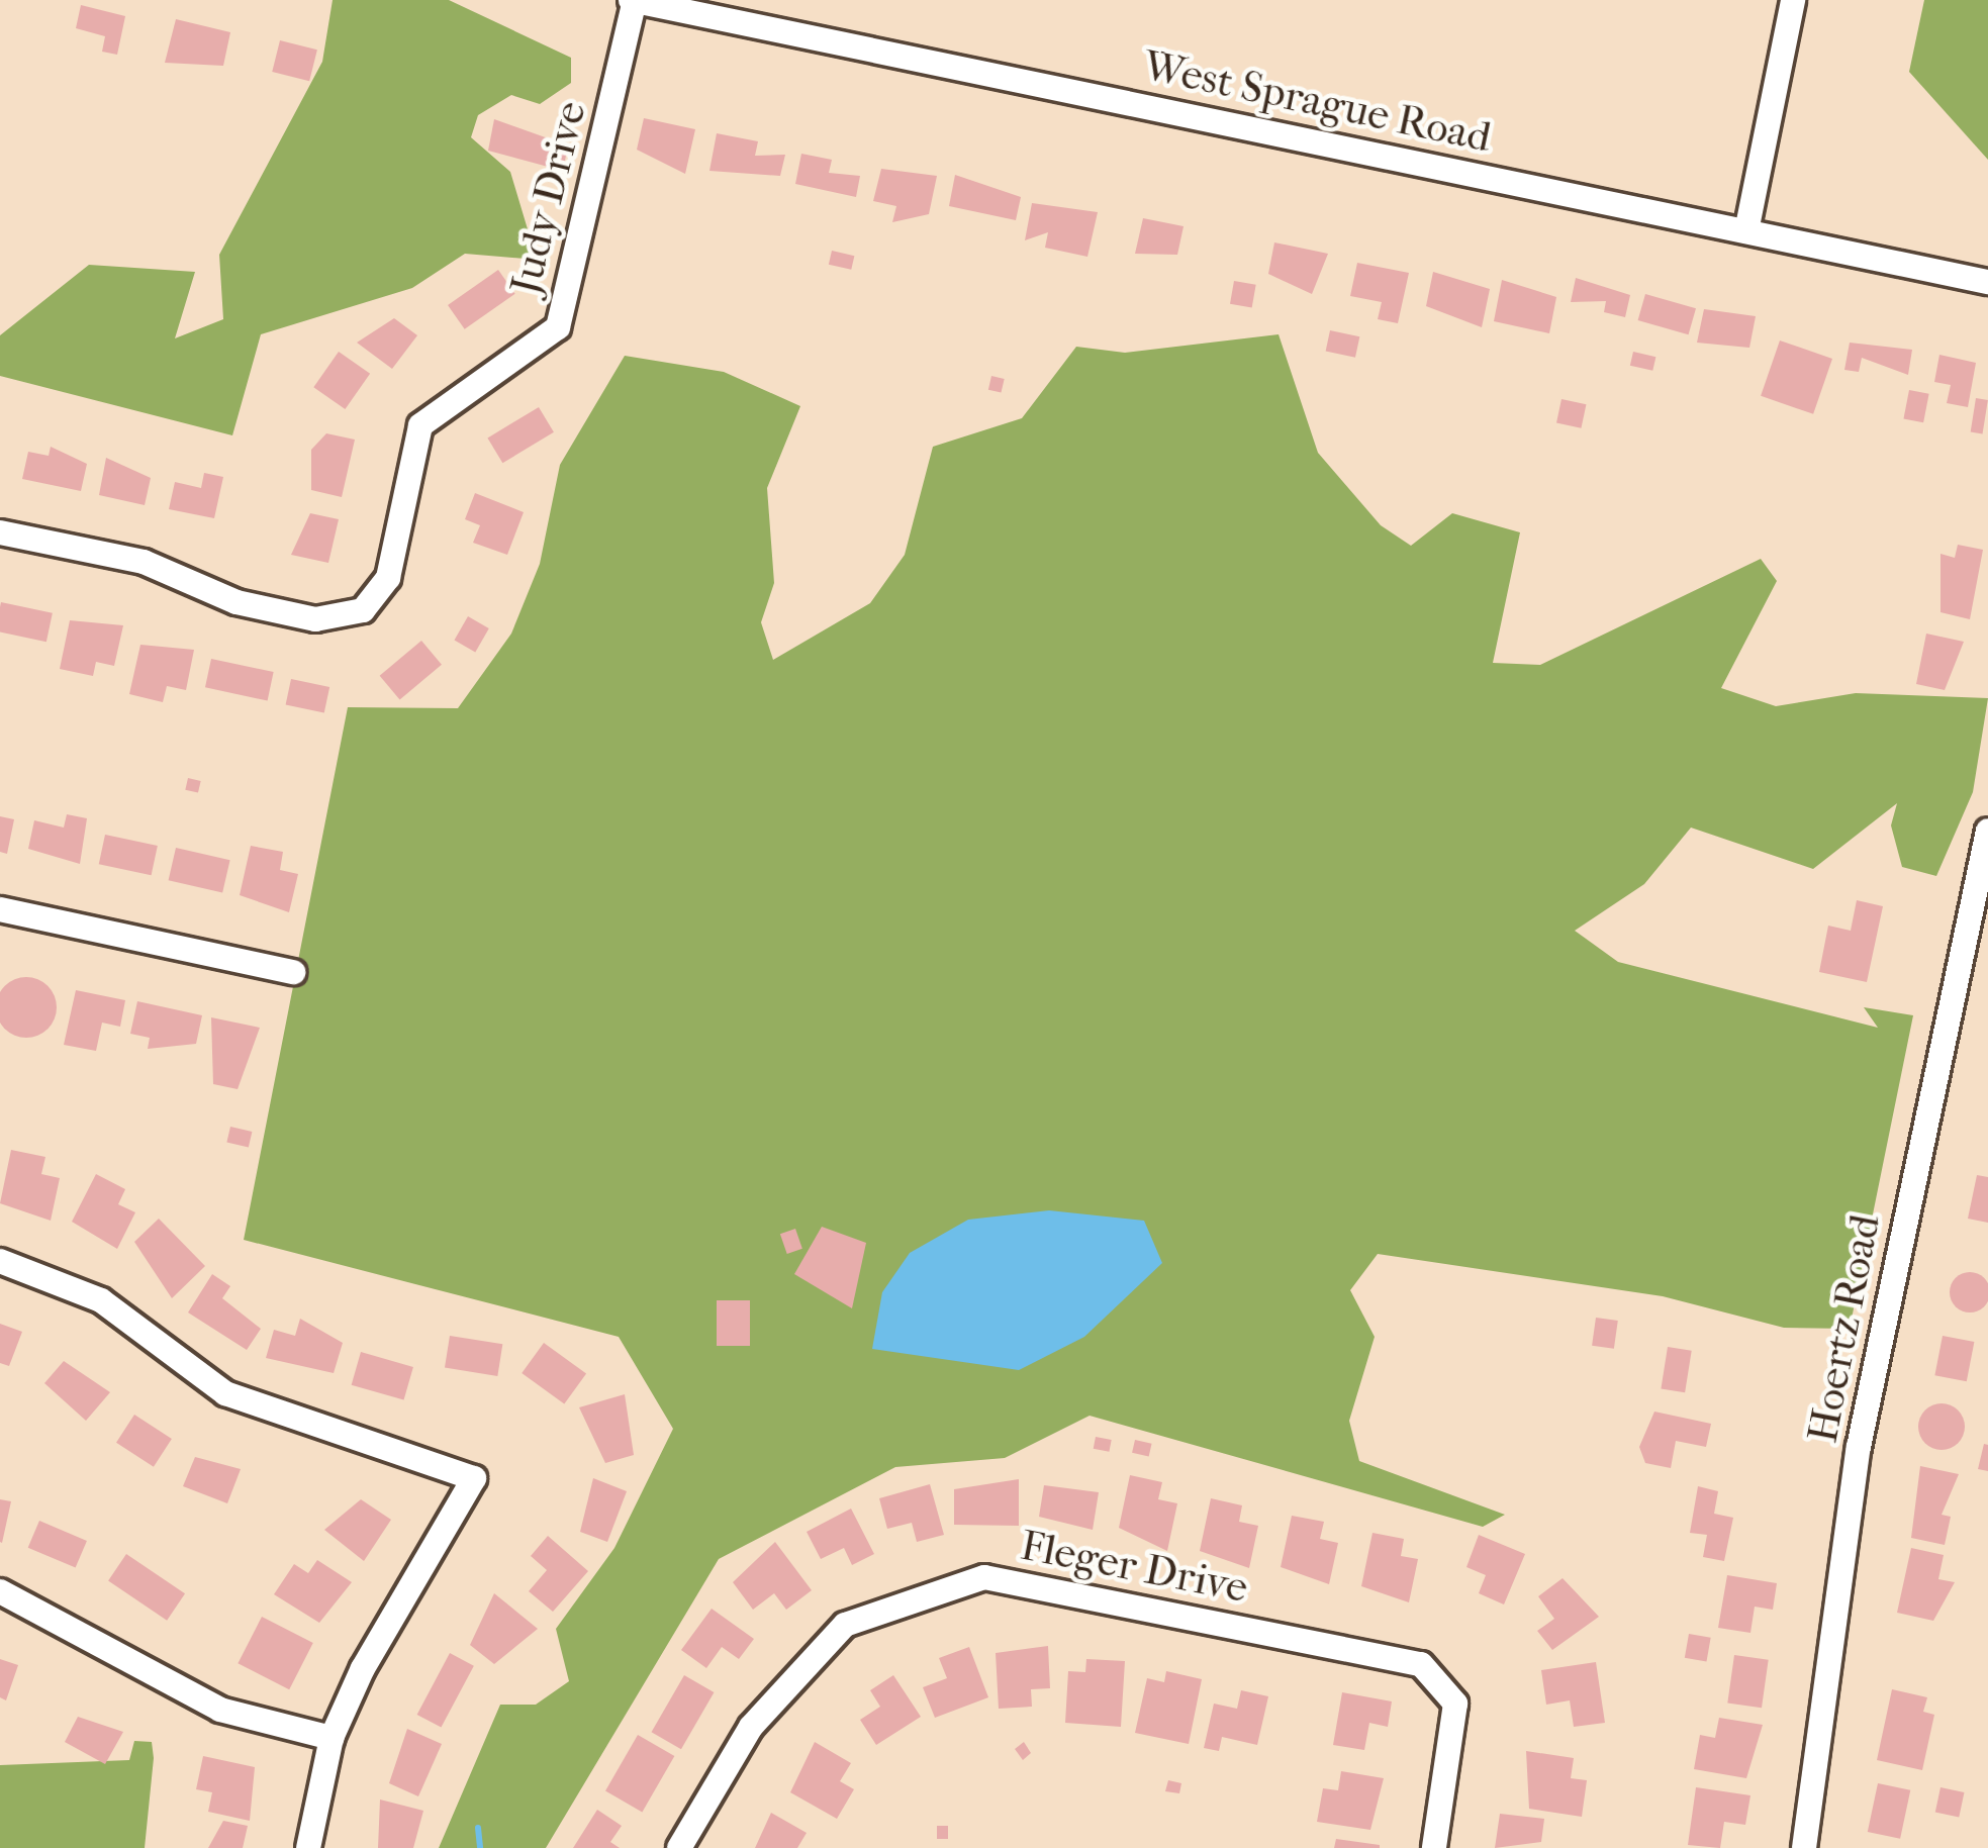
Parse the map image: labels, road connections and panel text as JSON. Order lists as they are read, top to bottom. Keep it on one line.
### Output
{"streets":{"street":["West Sprague Road","Judy Drive","Hoertz Road","Fleger Drive"]},"crossings":[["West Sprague Road","Judy Drive"]]}
